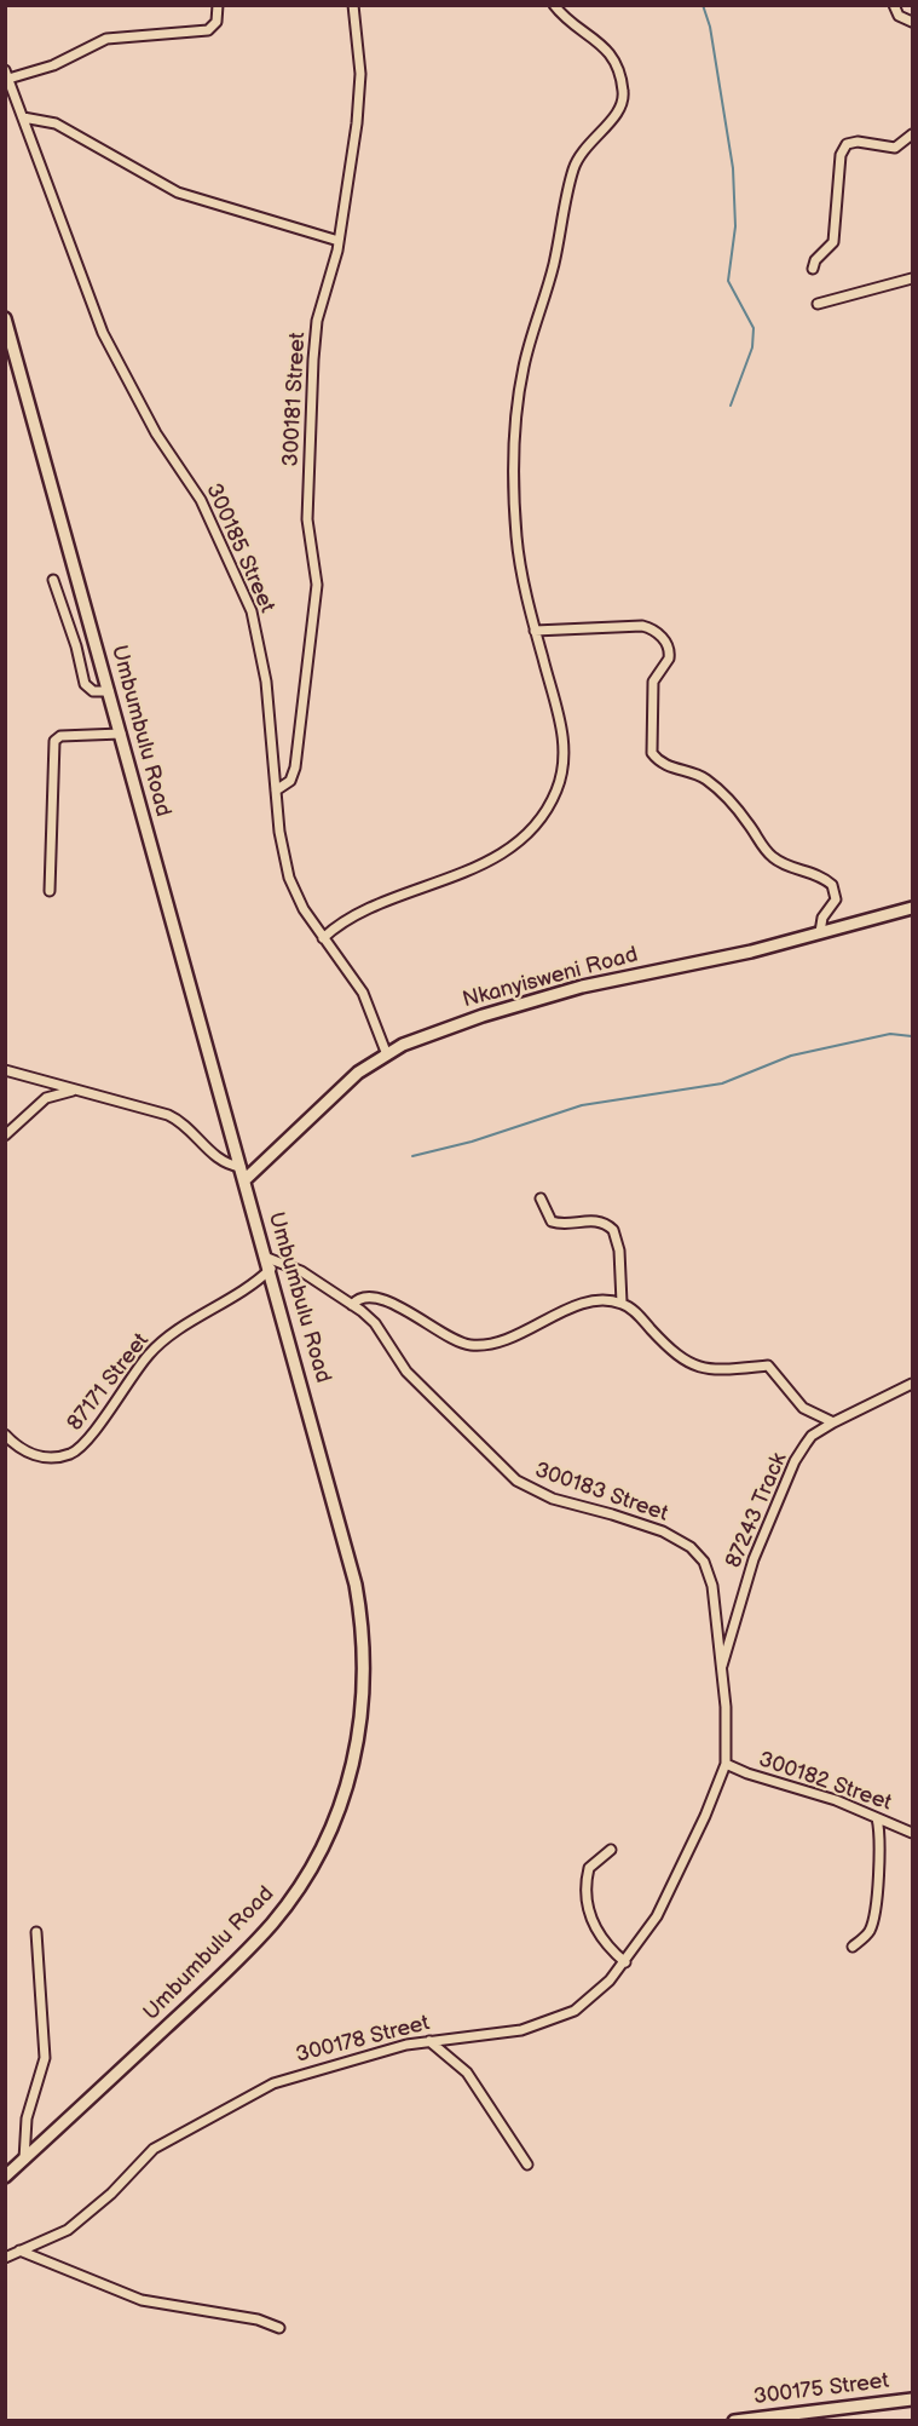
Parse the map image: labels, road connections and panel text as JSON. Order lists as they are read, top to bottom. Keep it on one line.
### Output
{"streets":{"main road":["Umbumbulu Road","Nkanyisweni Road","300175 Street"],"street":["300181 Street","300185 Street","87171 Street","300183 Street","87243 Track","300182 Street","300178 Street"]},"crossings":[["300181 Street","300185 Street"],["300185 Street","Nkanyisweni Road"],["Umbumbulu Road","Nkanyisweni Road"],["Umbumbulu Road","87171 Street"],["300183 Street","87243 Track"],["300183 Street","300182 Street"],["300183 Street","300178 Street"],["300182 Street","300178 Street"]]}
